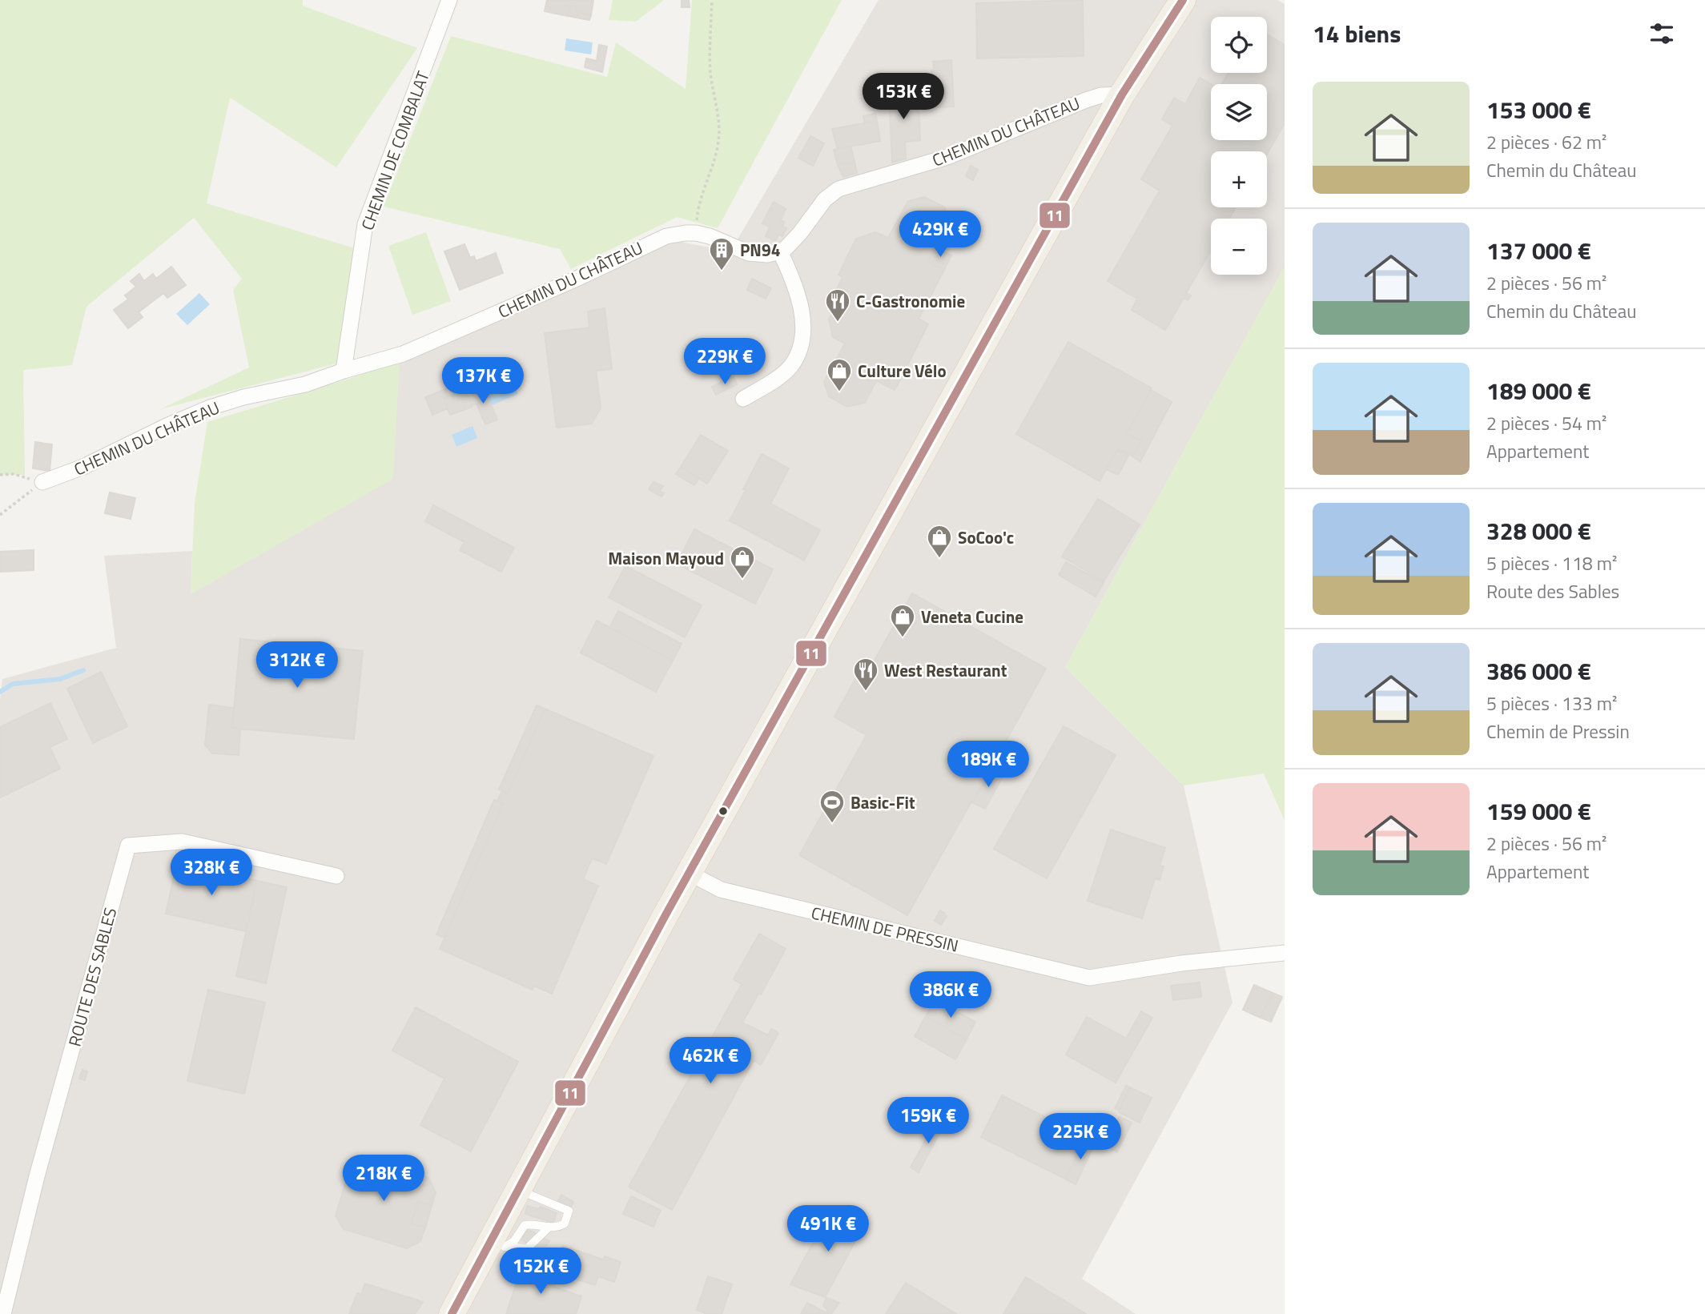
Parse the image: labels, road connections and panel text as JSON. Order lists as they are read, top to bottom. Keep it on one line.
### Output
{"streets":{"street":["CHEMIN DU CHÂTEAU","CHEMIN DE COMBALAT","CHEMIN DE PRESSIN","ROUTE DES SABLES"]},"crossings":[["CHEMIN DU CHÂTEAU","CHEMIN DE COMBALAT"]],"places":{"building":["PN94"],"restaurant":["C-Gastronomie","West Restaurant"],"shop":["Culture Vélo","SoCoo'c","Maison Mayoud","Veneta Cucine"],"sports":["Basic-Fit"]},"lines":["transit line 11"],"page":{"heading":"14 biens","map_buttons":["+","−"],"list":[{"name":"153 000 €","note":"2 pièces · 62 m² · Chemin du Château"},{"name":"137 000 €","note":"2 pièces · 56 m² · Chemin du Château"},{"name":"189 000 €","note":"2 pièces · 54 m² · Appartement"},{"name":"328 000 €","note":"5 pièces · 118 m² · Route des Sables"},{"name":"386 000 €","note":"5 pièces · 133 m² · Chemin de Pressin"},{"name":"159 000 €","note":"2 pièces · 56 m² · Appartement"}],"price":["153K €","429K €","229K €","137K €","312K €","189K €","328K €","386K €","462K €","159K €","225K €","218K €","491K €","152K €"]}}
